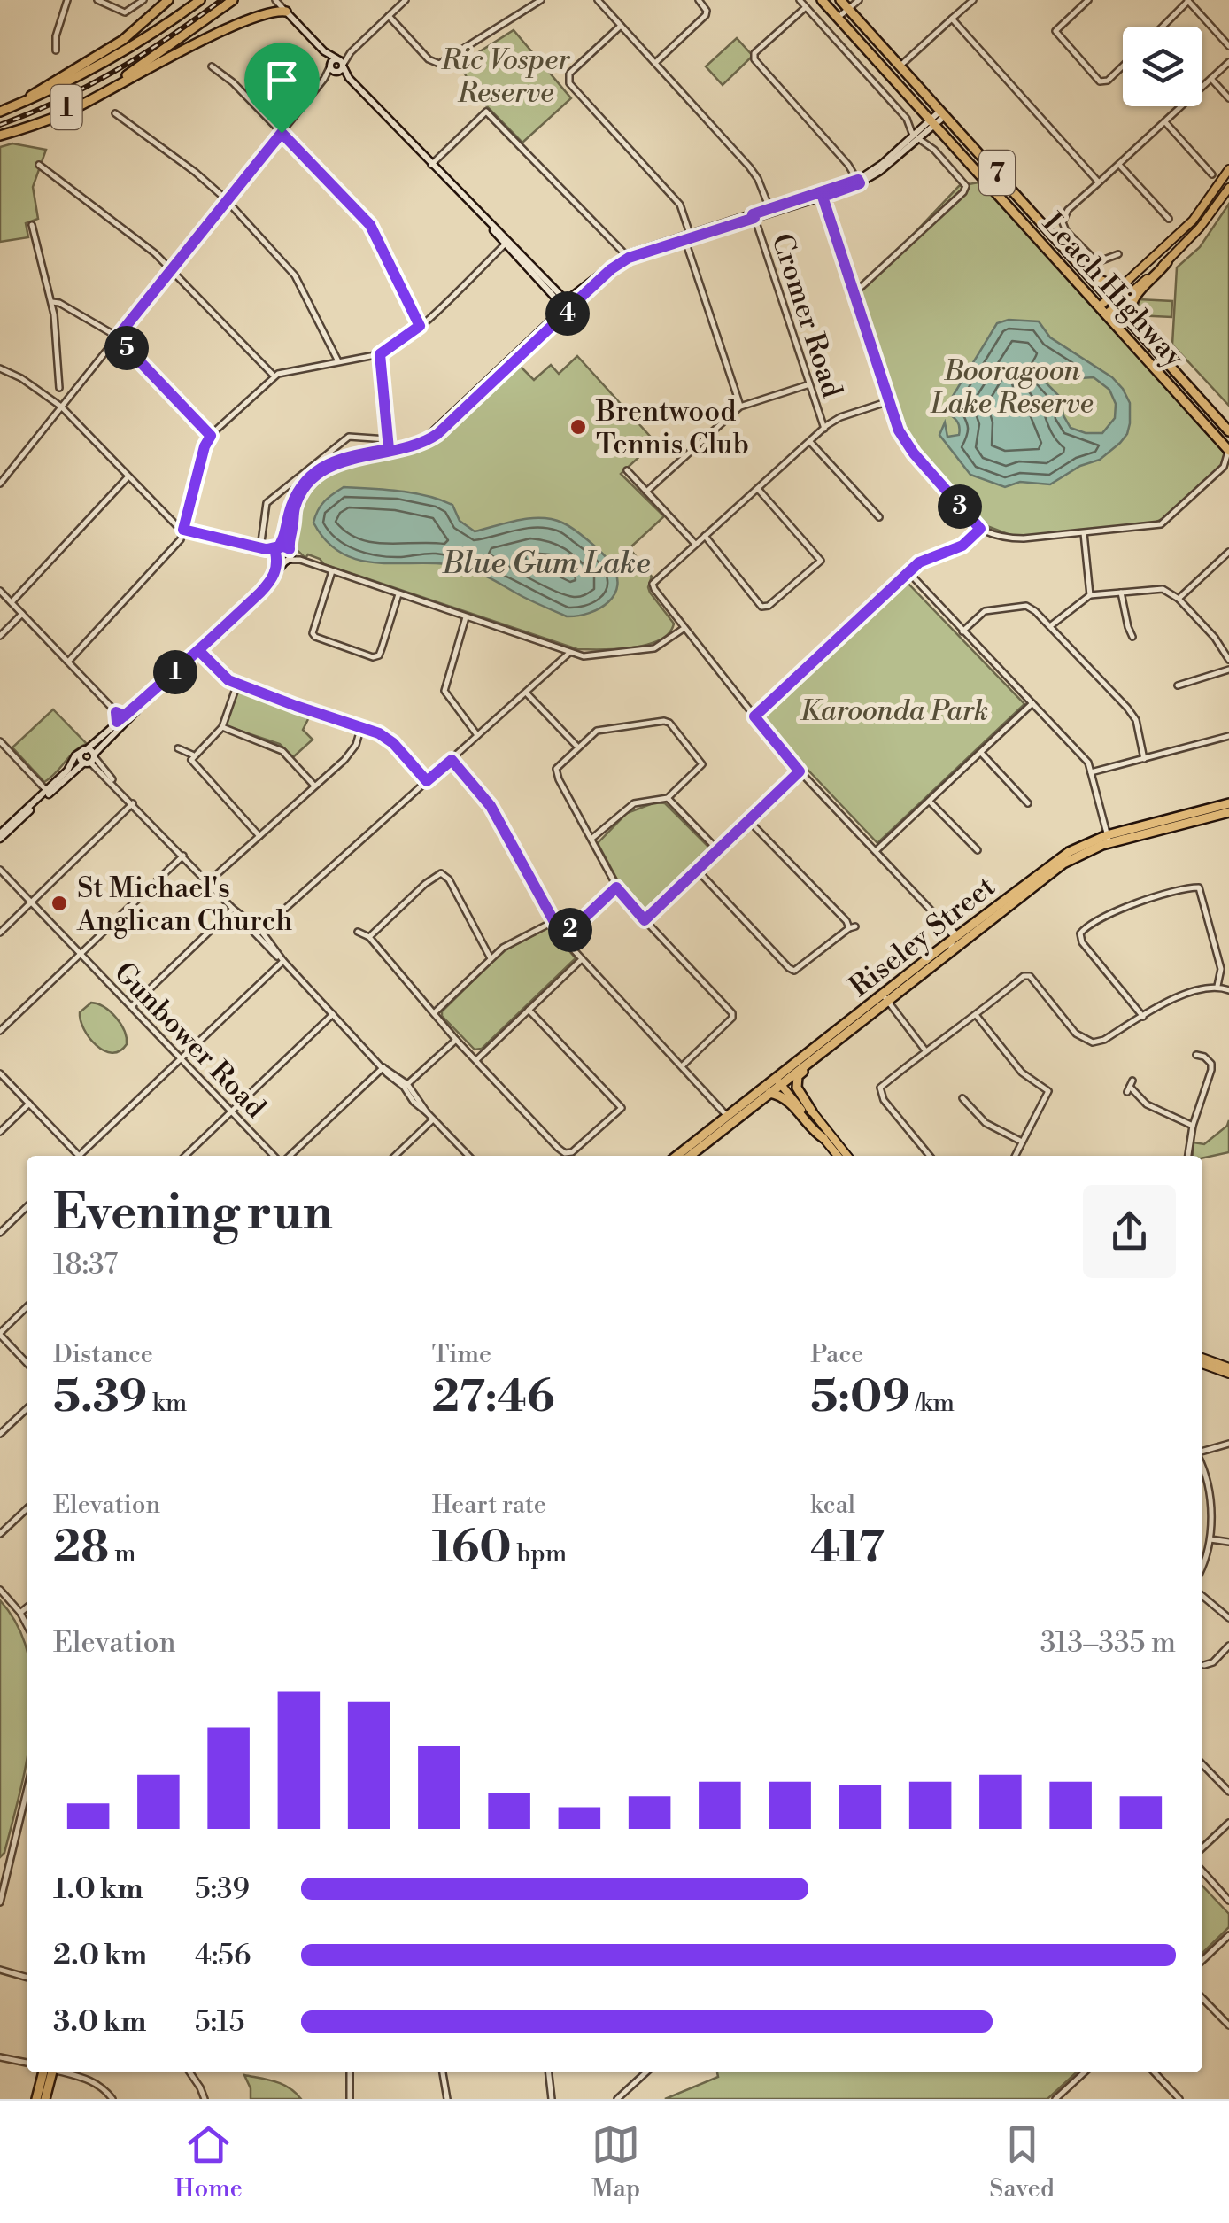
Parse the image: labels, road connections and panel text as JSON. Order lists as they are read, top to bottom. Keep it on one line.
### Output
{"streets":{"highway":["1","7","Leach Highway","Riseley Street"],"street":["Cromer Road","Gunbower Road"]},"water":["Blue Gum Lake"],"parks":["Ric Vosper Reserve","Booragoon Lake Reserve","Karoonda Park"],"places":["Brentwood Tennis Club","St Michael's Anglican Church"],"page":{"pins":["4","5","3","1","2"],"heading":["Evening run","18:37"],"stats":[["Distance","5.39 km"],["Time","27:46"],["Pace","5:09 /km"],["Elevation","28 m"],["Heart rate","160 bpm"],["kcal","417"]],"chart":["Elevation","313–335 m"],"list":[{"name":"1.0 km","note":"5:39"},{"name":"2.0 km","note":"4:56"},{"name":"3.0 km","note":"5:15"}],"tabs":["Home","Map","Saved"]}}
